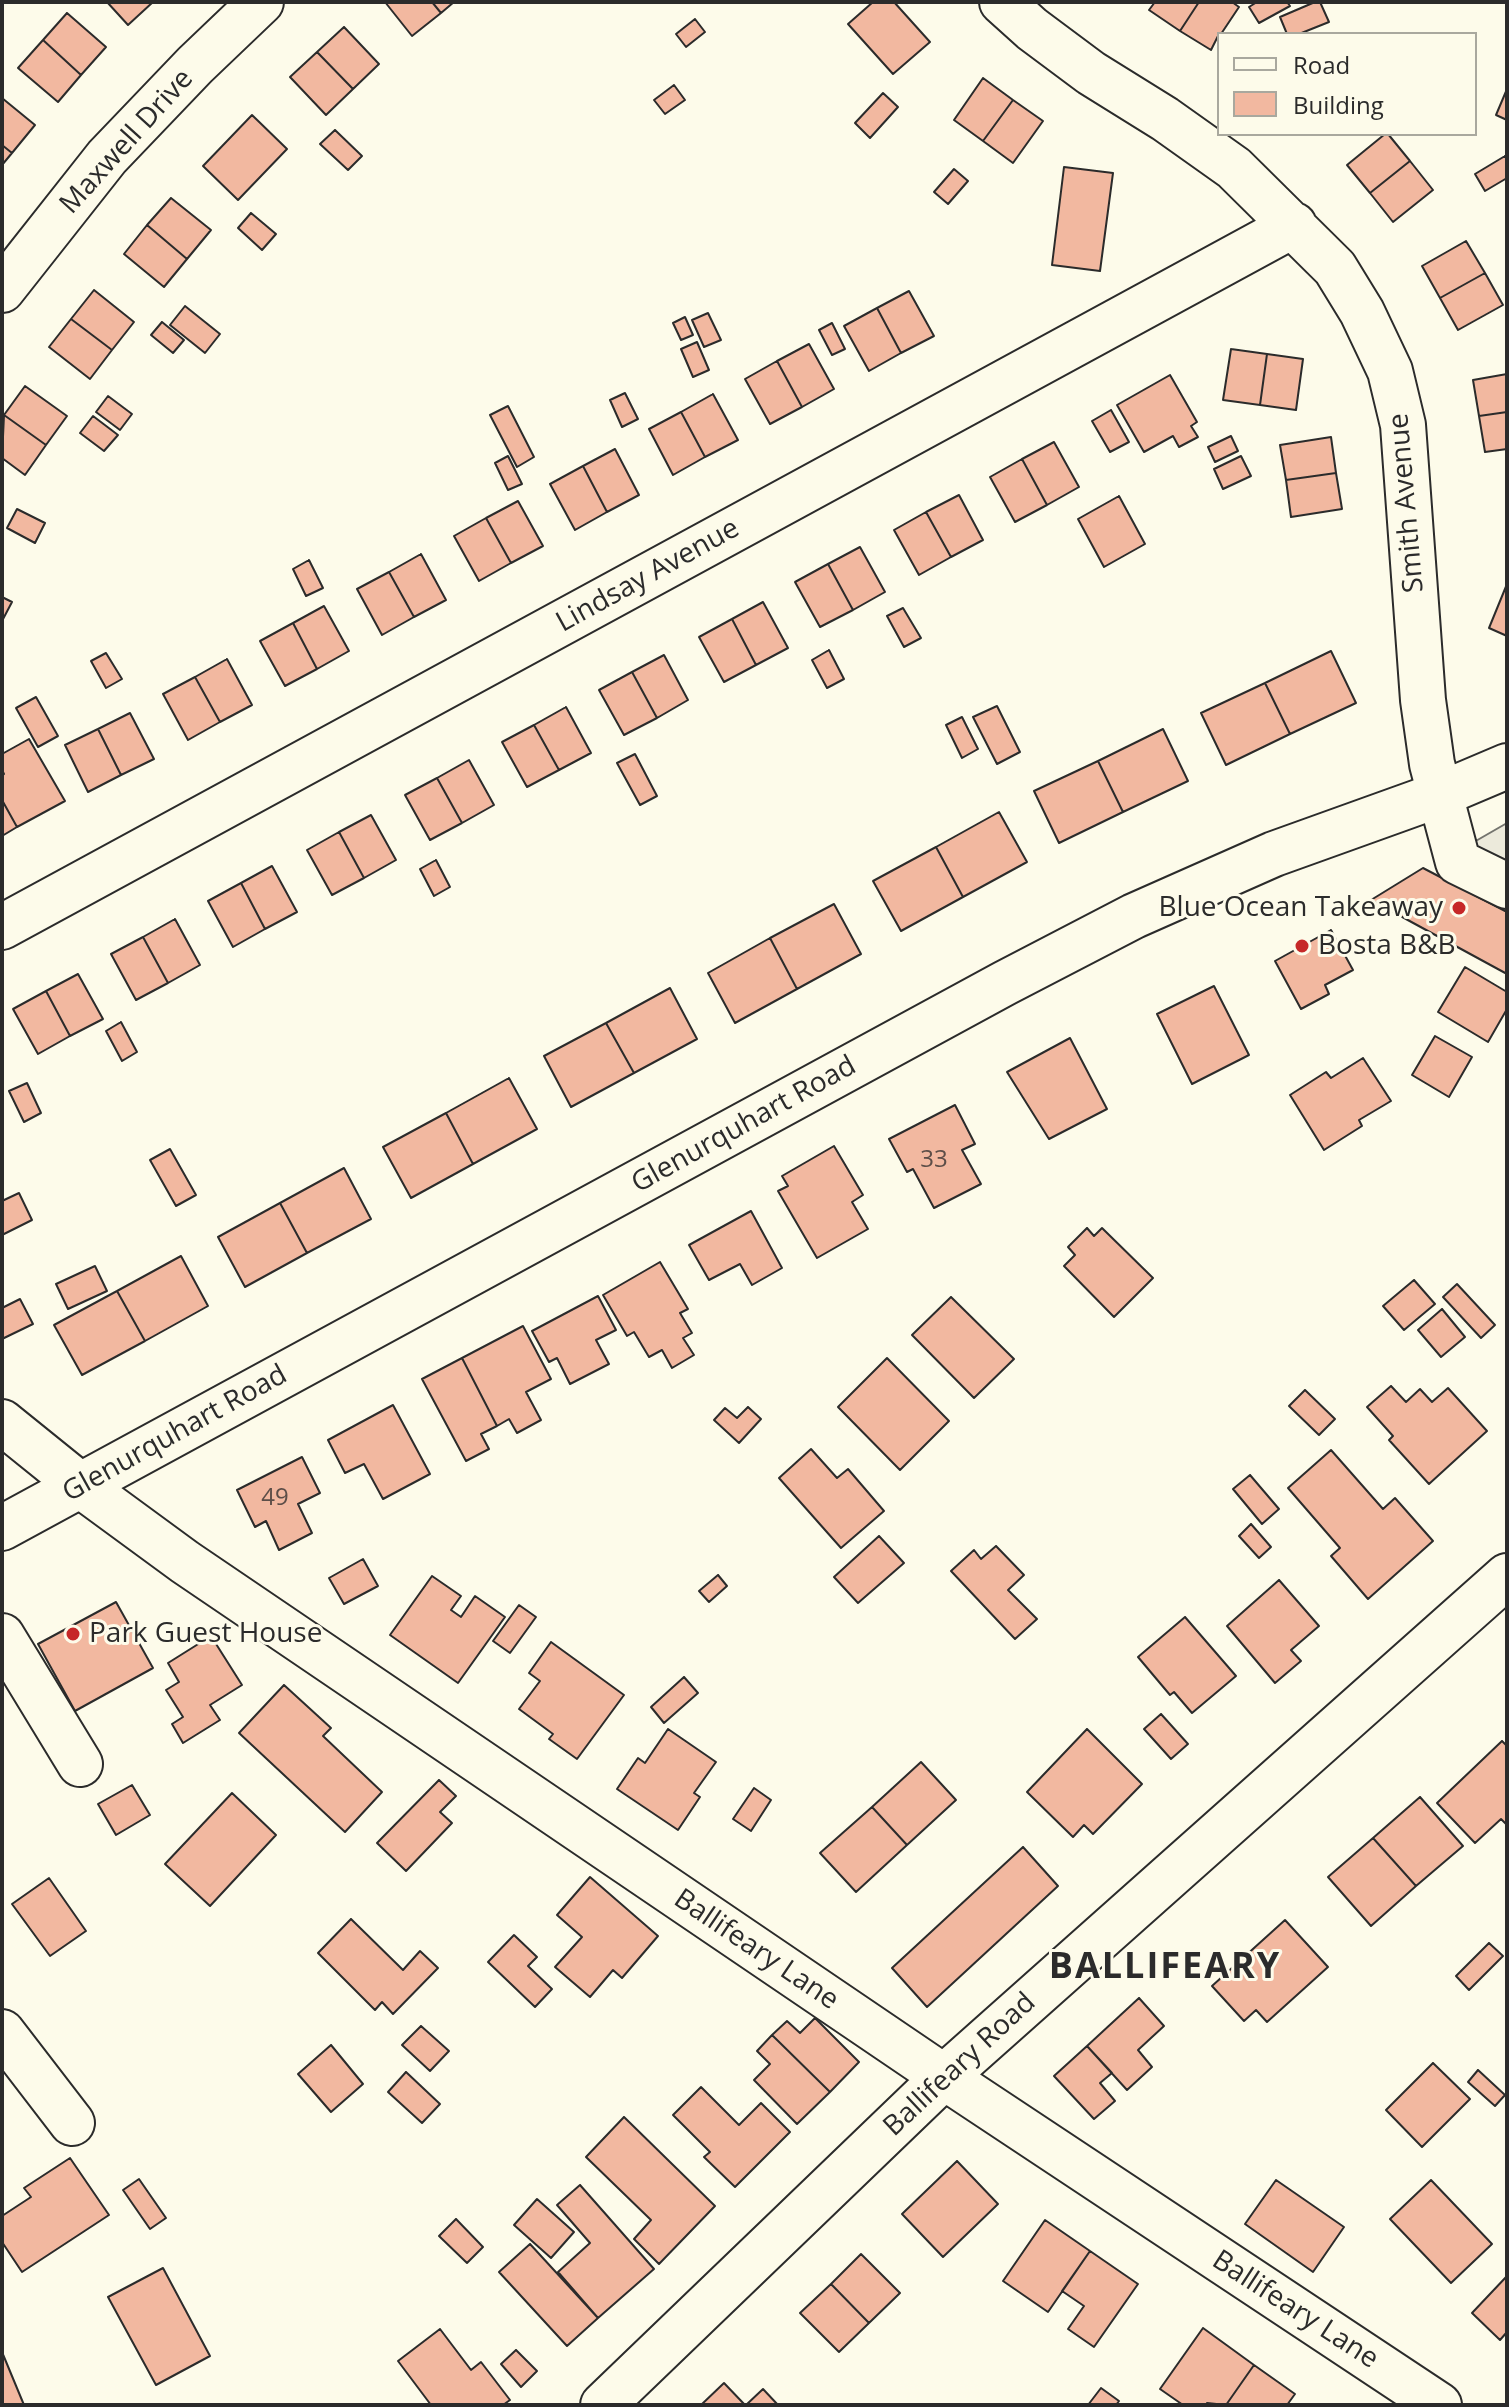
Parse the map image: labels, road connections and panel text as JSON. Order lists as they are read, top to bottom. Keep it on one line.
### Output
{"streets":{"main road":["Maxwell Drive","Smith Avenue","Lindsay Avenue","Glenurquhart Road","Ballifeary Lane","Ballifeary Road"]},"crossings":[["Smith Avenue","Lindsay Avenue"],["Smith Avenue","Glenurquhart Road"],["Glenurquhart Road","Ballifeary Lane"],["Ballifeary Lane","Ballifeary Road"]],"districts":["BALLIFEARY"],"places":["Blue Ocean Takeaway","Bosta B&B","Park Guest House"],"house_numbers":["33","49"],"legend":["Road","Building"]}
